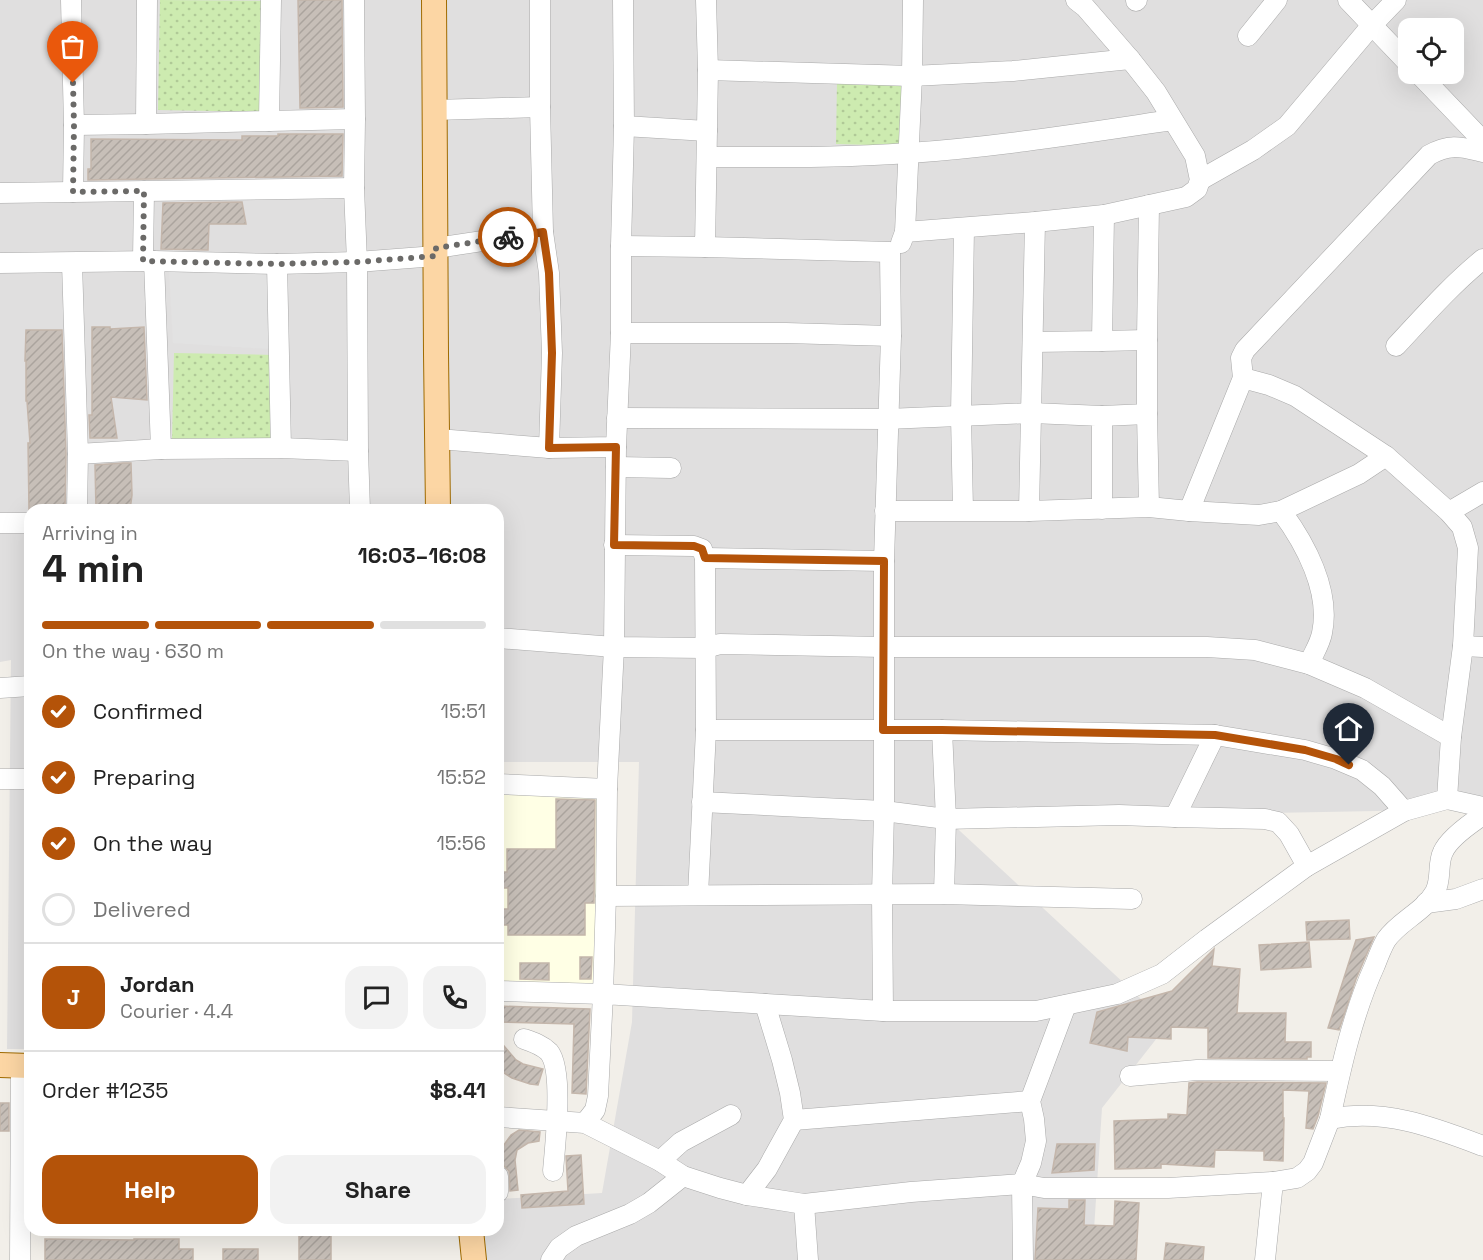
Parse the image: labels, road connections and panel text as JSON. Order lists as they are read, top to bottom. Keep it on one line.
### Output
{"page":{"heading":["4 min","Arriving in","16:03–16:08"],"panel":["Jordan","Courier · 4.4","Order #1235","$8.41"],"bar":"On the way · 630 m","list":[["Confirmed","15:51"],["Preparing","15:52"],["On the way","15:56"],"Delivered"],"round":"J","buttons":["Help","Share"]}}
